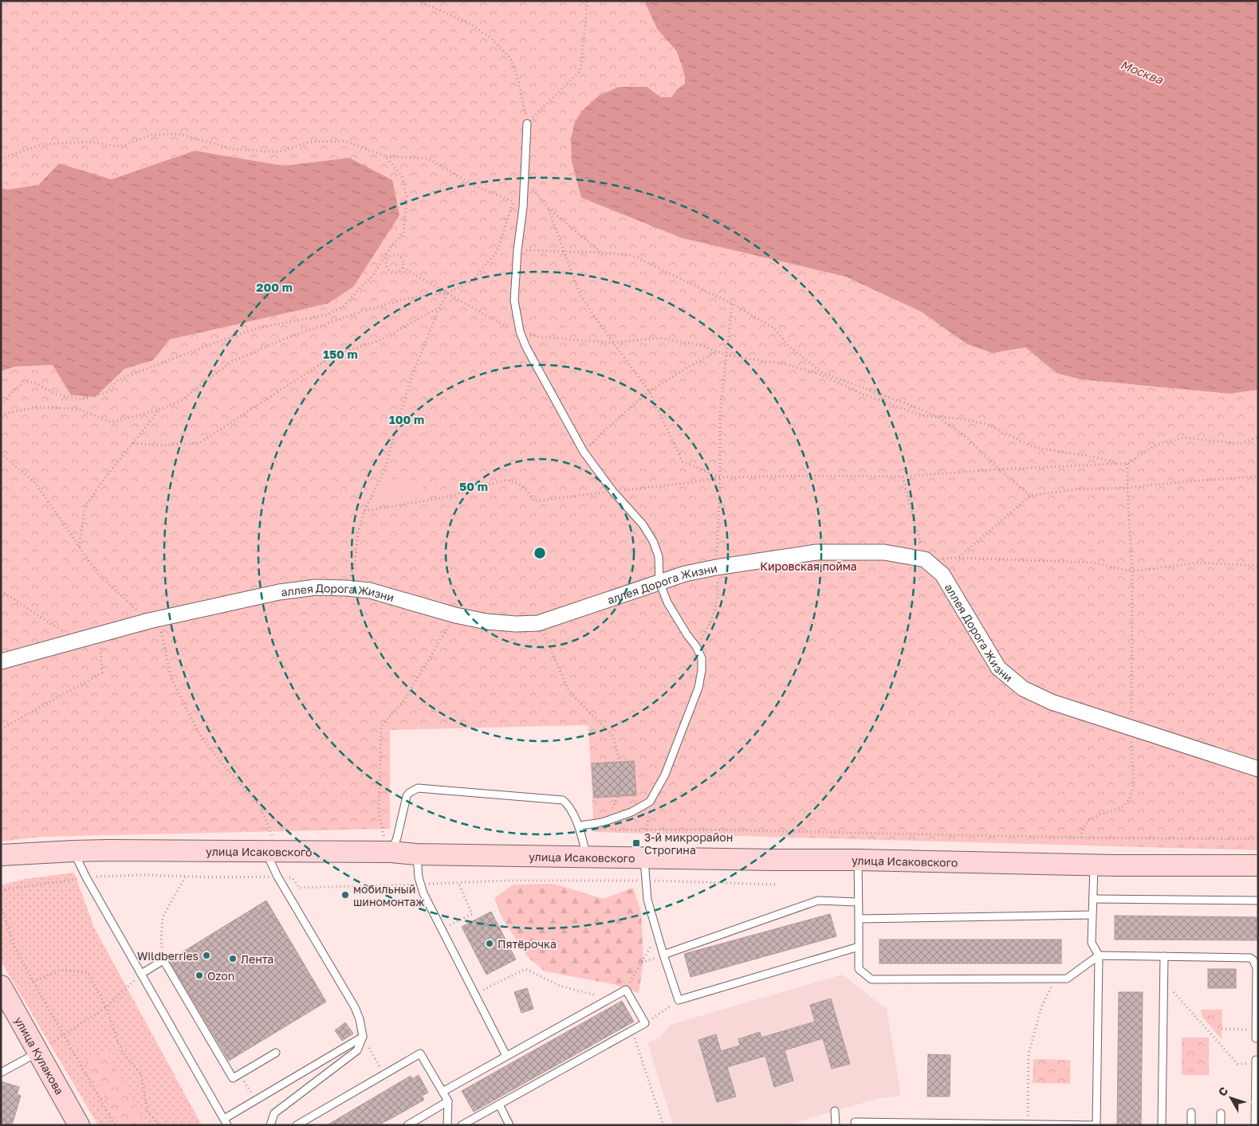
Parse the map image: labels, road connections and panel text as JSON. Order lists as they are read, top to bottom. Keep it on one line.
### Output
{"streets":{"street":["аллея Дорога Жизни","улица Исаковского","улица Кулакова"]},"water":["Москва"],"parks":["Кировская пойма"],"places":{"transit":["3-й микрорайон Строгина"],"other":["мобильный шиномонтаж","Пятёрочка","Wildberries","Лента","Ozon"]},"north":"top left","rings":["200 m","150 m","100 m","50 m"]}
